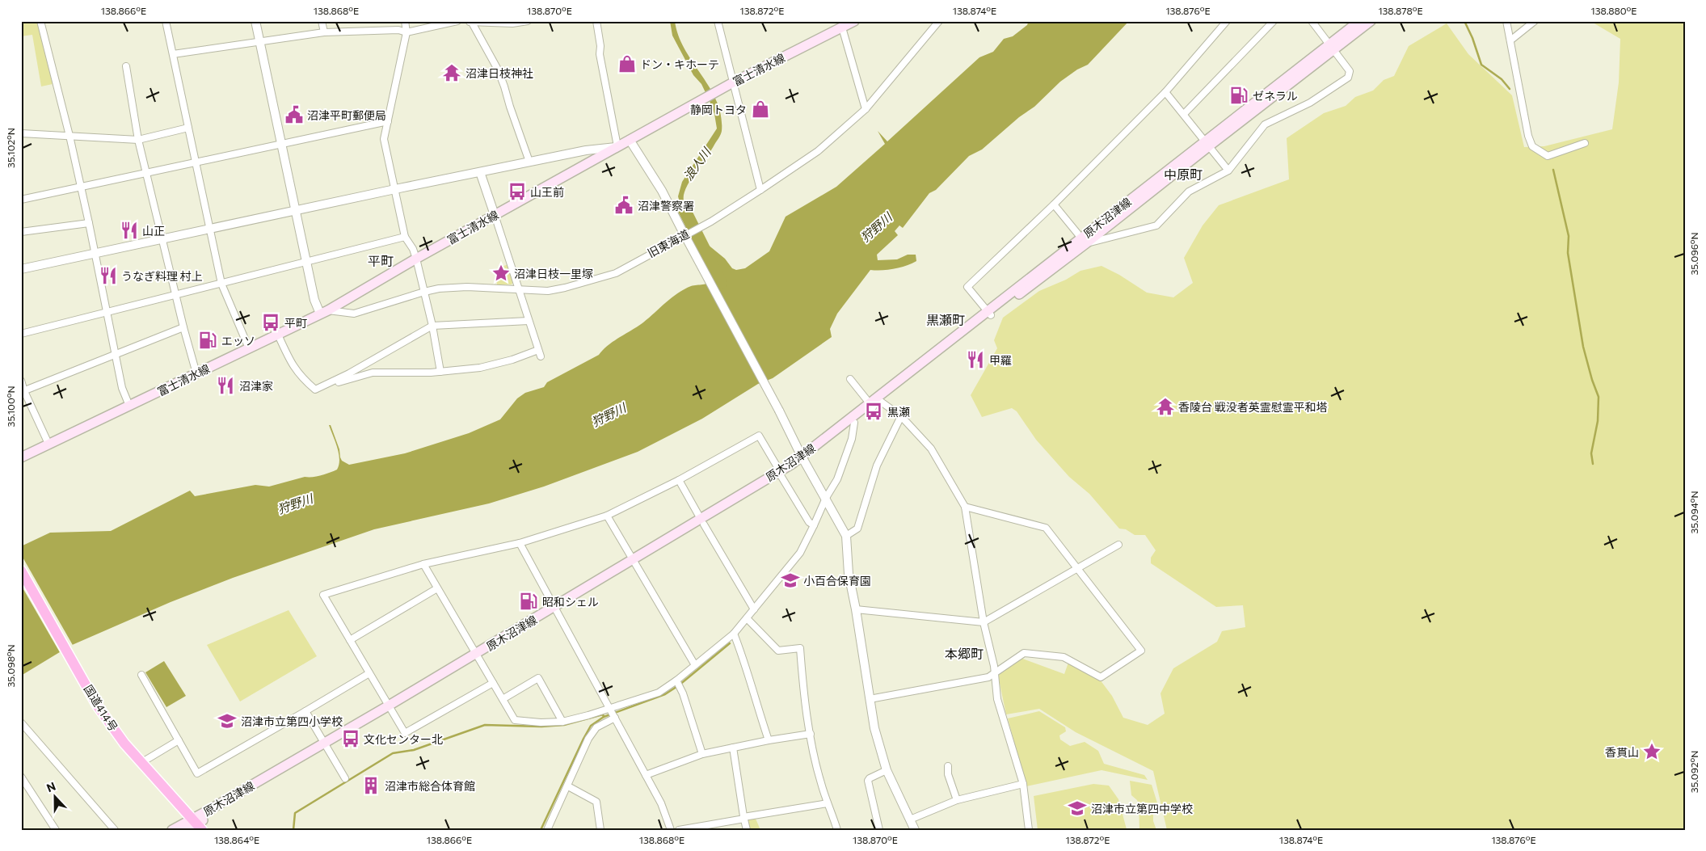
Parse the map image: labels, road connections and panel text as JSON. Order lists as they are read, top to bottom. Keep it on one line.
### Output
{"streets":{"highway":["国道414号"],"main road":["富士清水線","原木沼津線"],"street":["旧東海道"]},"crossings":[["富士清水線","旧東海道"],["原木沼津線","国道414号"]],"districts":["中原町","平町","黒瀬町","本郷町"],"water":["浪人川","狩野川"],"places":{"shop":["ドン・キホーテ","静岡トヨタ"],"temple":["沼津日枝神社","香陵台 戦没者英霊慰霊平和塔"],"fuel station":["ゼネラル","エッソ","昭和シェル"],"public building":["沼津平町郵便局","沼津警察署"],"bus stop":["山王前","平町","黒瀬","文化センター北"],"restaurant":["山正","うなぎ料理 村上","甲羅","沼津家"],"place":["沼津日枝一里塚","香貫山"],"school or university":["小百合保育園","沼津市立第四小学校","沼津市立第四中学校"],"building":["沼津市総合体育館"]},"north":"top","coordinates":["138.866°E","138.868°E","138.870°E","138.872°E","138.874°E","138.876°E","138.878°E","138.880°E","35.102°N","35.096°N","35.100°N","35.094°N","35.098°N","35.092°N","138.864°E"]}
